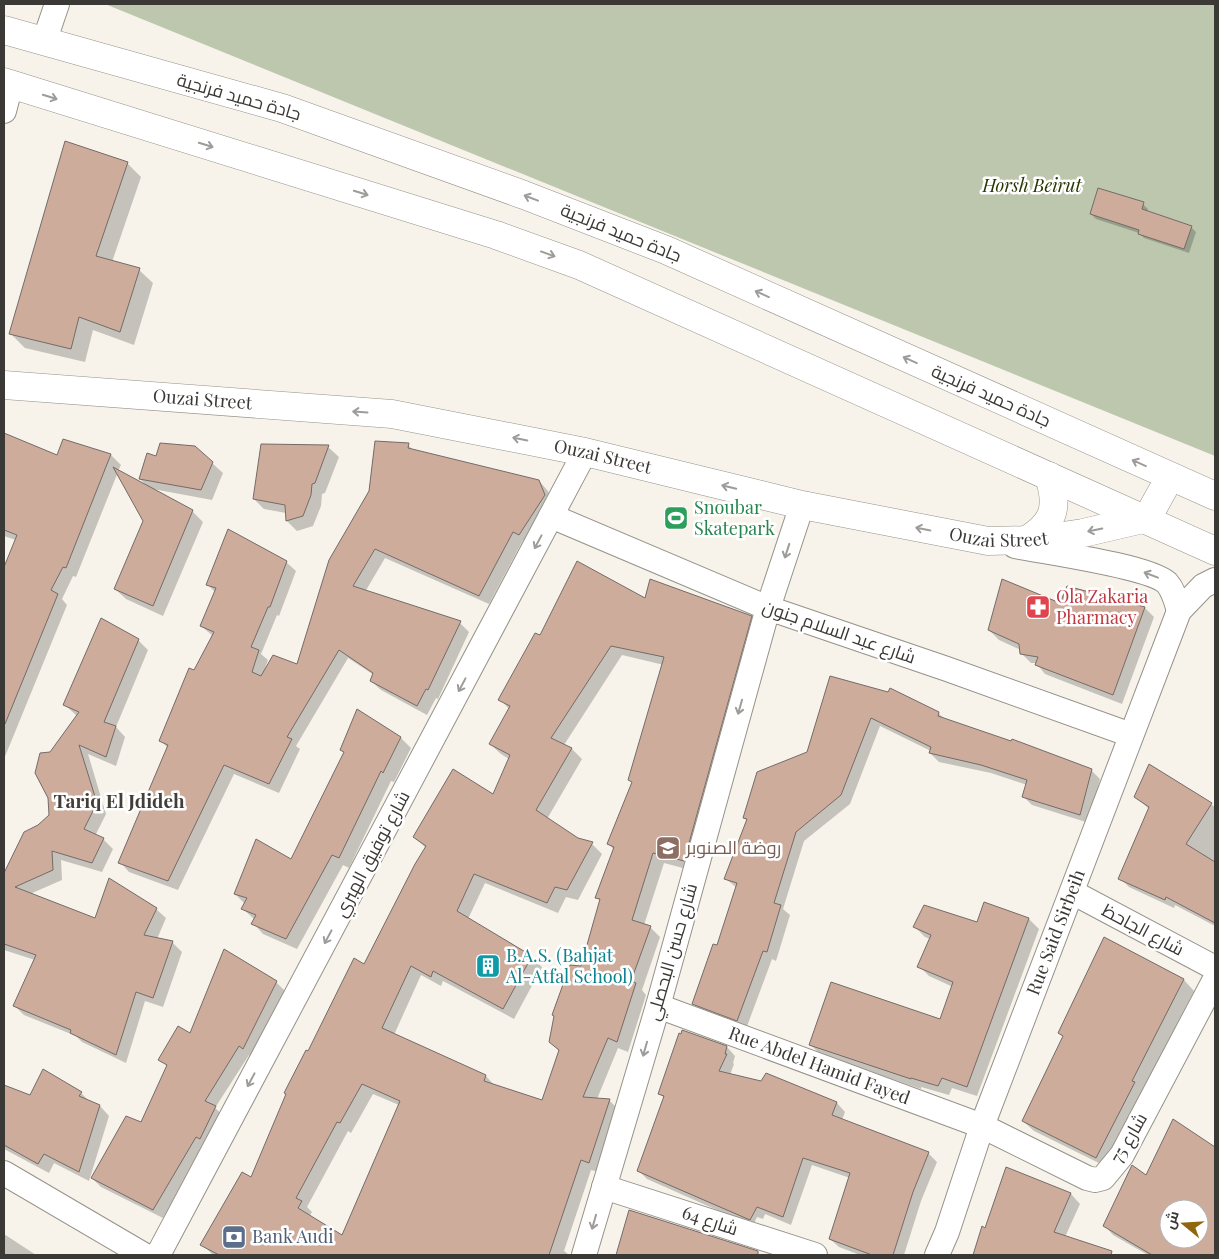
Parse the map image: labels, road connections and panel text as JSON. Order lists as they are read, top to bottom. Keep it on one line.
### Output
{"streets":{"main road":["جادة حميد فرنجية","Ouzai Street"],"street":["شارع عبد السلام جنون","شارع توفيق الهبري","شارع الجاحظ","Rue Said Sirbeih","شارع حسن البحصلي","Rue Abdel Hamid Fayed","شارع 75","شارع 64"]},"crossings":[["Ouzai Street","شارع توفيق الهبري"],["Ouzai Street","شارع حسن البحصلي"],["شارع عبد السلام جنون","شارع توفيق الهبري"],["شارع عبد السلام جنون","Rue Said Sirbeih"],["شارع عبد السلام جنون","شارع حسن البحصلي"],["شارع الجاحظ","Rue Said Sirbeih"],["Rue Said Sirbeih","Rue Abdel Hamid Fayed"],["Rue Said Sirbeih","شارع 75"],["شارع حسن البحصلي","Rue Abdel Hamid Fayed"],["شارع حسن البحصلي","شارع 64"],["Rue Abdel Hamid Fayed","شارع 75"]],"one_way":["شارع توفيق الهبري","شارع حسن البحصلي"],"districts":["Tariq El Jdideh"],"parks":["Horsh Beirut"],"places":{"sports":["Snoubar Skatepark"],"pharmacy":["Ola Zakaria Pharmacy"],"school or university":["روضة الصنوبر"],"building":["B.A.S. (Bahjat Al-Atfal School)"],"bank":["Bank Audi"]},"north":"left"}
